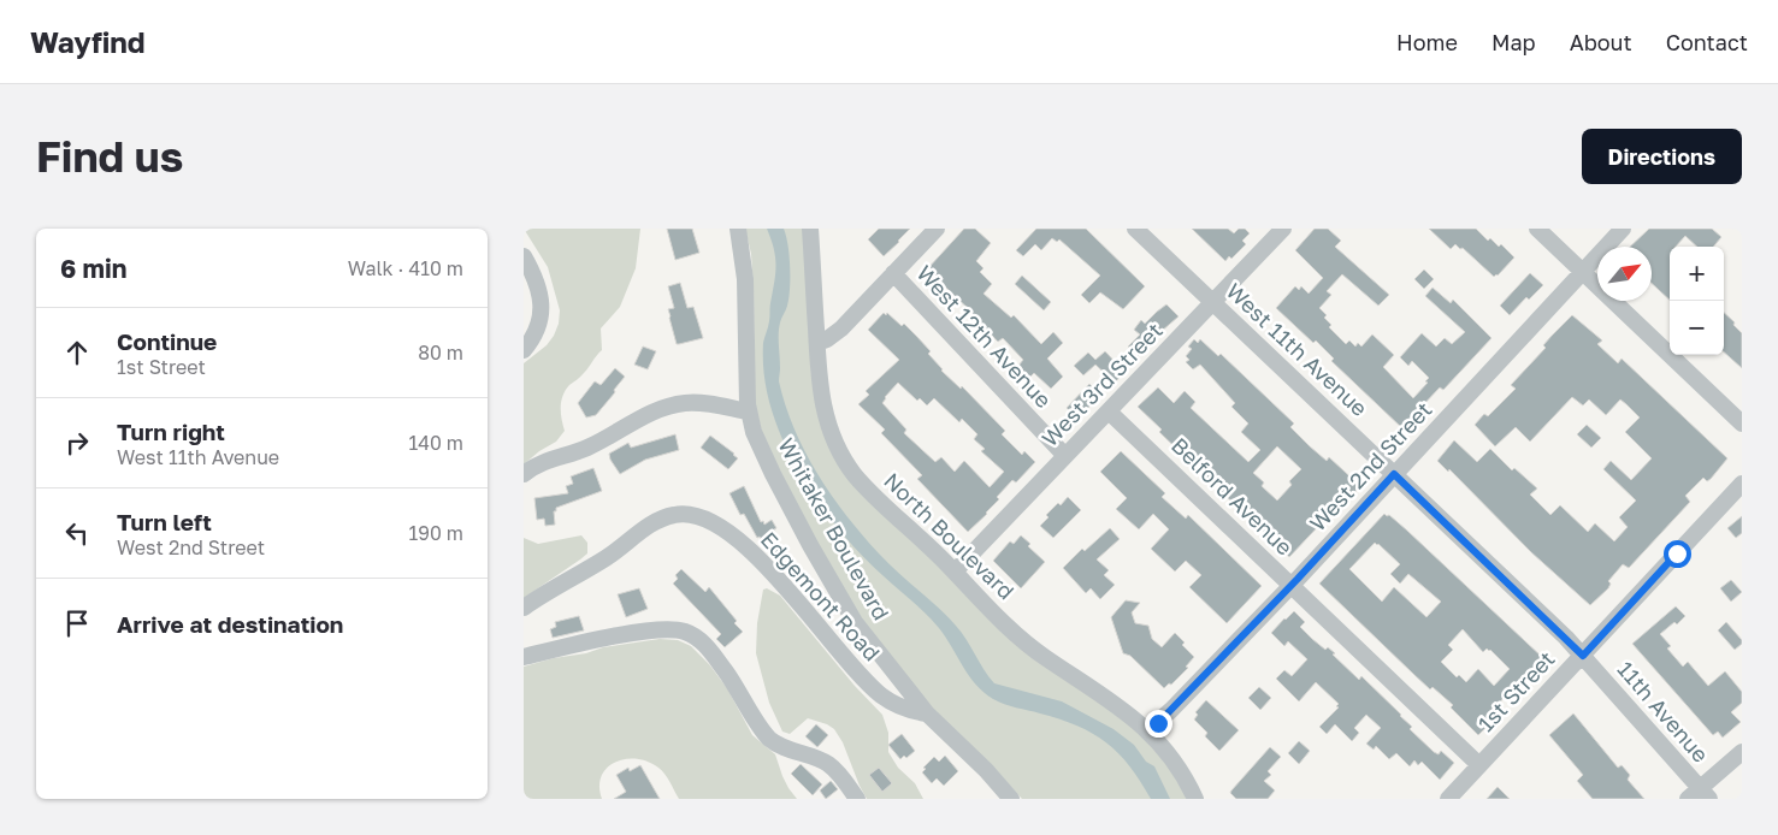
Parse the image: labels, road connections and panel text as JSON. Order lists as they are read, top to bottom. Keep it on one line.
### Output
{"streets":{"street":["West 12th Avenue","West 11th Avenue","West 3rd Street","West 2nd Street","Belford Avenue","Whitaker Boulevard","North Boulevard","Edgemont Road","1st Street","11th Avenue"]},"crossings":[["West 12th Avenue","West 3rd Street"],["West 11th Avenue","West 3rd Street"],["West 11th Avenue","West 2nd Street"],["West 11th Avenue","1st Street"],["West 11th Avenue","11th Avenue"],["West 3rd Street","Belford Avenue"],["West 3rd Street","North Boulevard"],["West 2nd Street","Belford Avenue"],["West 2nd Street","North Boulevard"],["Belford Avenue","1st Street"],["Whitaker Boulevard","Edgemont Road"],["1st Street","11th Avenue"]],"north":"top right","page":{"header":"Wayfind","nav":["Home","Map","About","Contact"],"buttons":"Directions","title":"Find us","heading":["6 min","Walk · 410 m"],"map_buttons":["+","−"],"list":[["Continue","1st Street","80 m"],["Turn right","West 11th Avenue","140 m"],["Turn left","West 2nd Street","190 m"],"Arrive at destination"]}}
